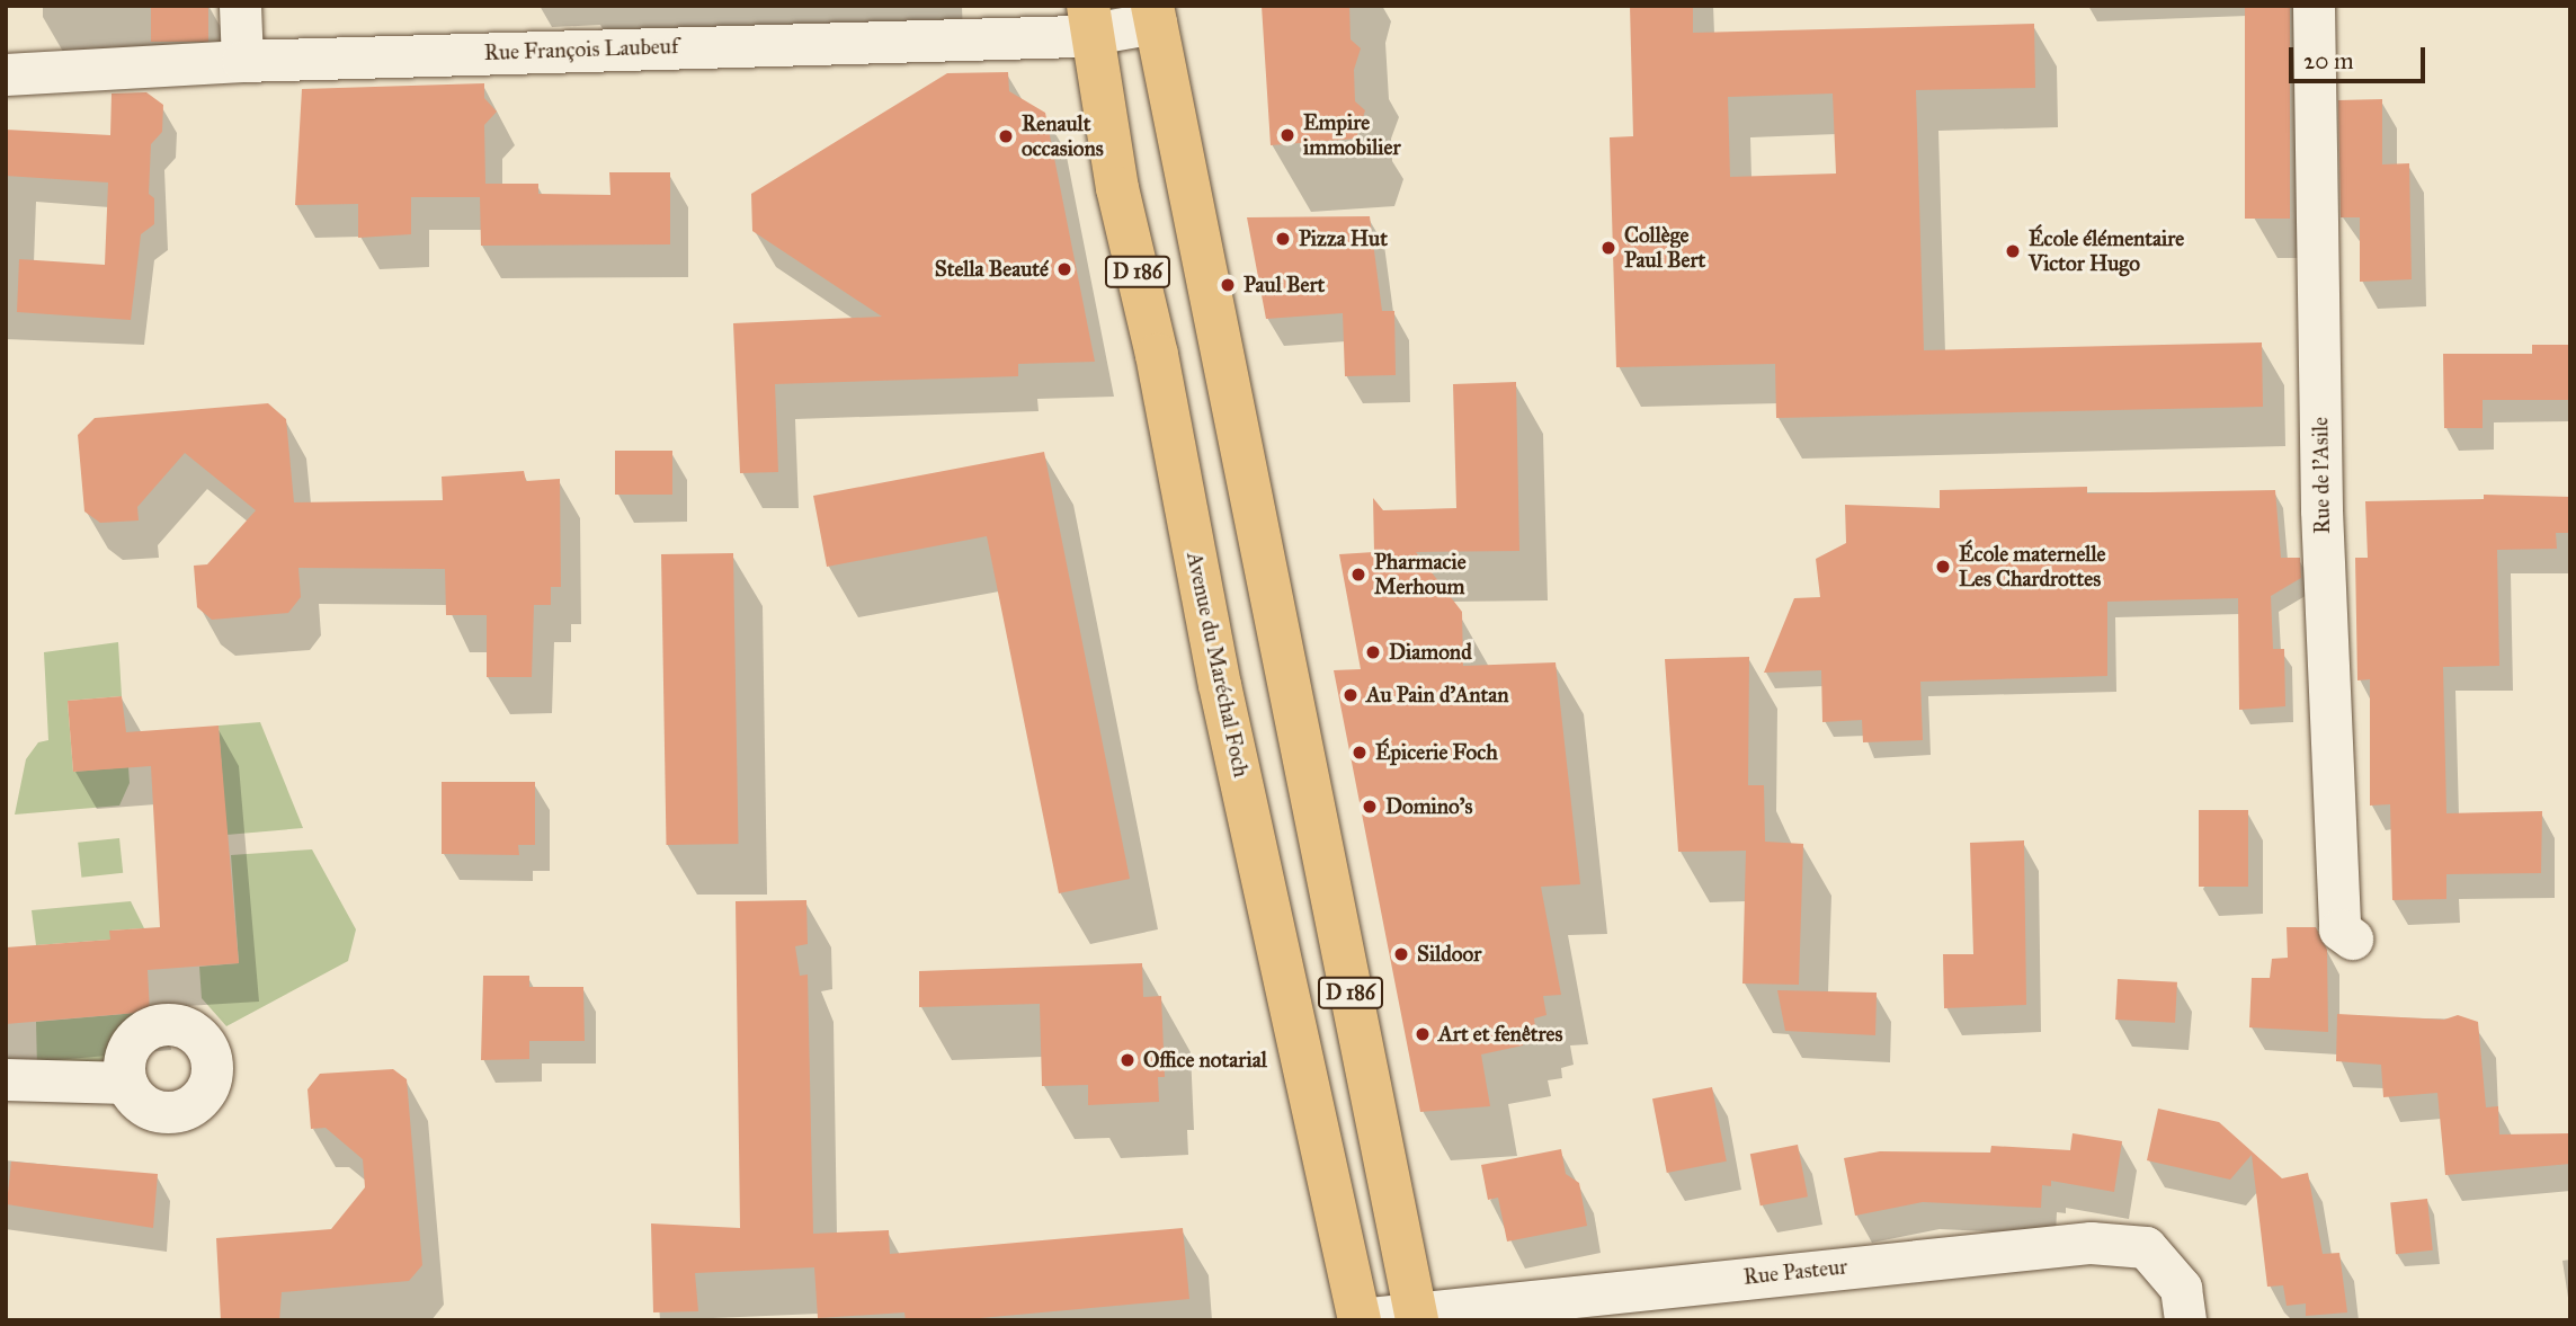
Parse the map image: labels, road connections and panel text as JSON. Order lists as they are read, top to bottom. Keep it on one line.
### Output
{"streets":{"main road":["D 186","Avenue du Maréchal Foch"],"street":["Rue François Laubeuf","Rue de l'Asile","Rue Pasteur"]},"crossings":[["Rue François Laubeuf","D 186"],["Rue François Laubeuf","Avenue du Maréchal Foch"],["D 186","Rue Pasteur"],["Avenue du Maréchal Foch","Rue Pasteur"]],"places":["Empire immobilier","Renault occasions","Pizza Hut","Collège Paul Bert","École élémentaire Victor Hugo","Stella Beauté","Paul Bert","École maternelle Les Chardrottes","Pharmacie Merhoum","Diamond","Au Pain d'Antan","Épicerie Foch","Domino's","Sildoor","Art et fenêtres","Office notarial"],"scale_bar":"20 m"}
